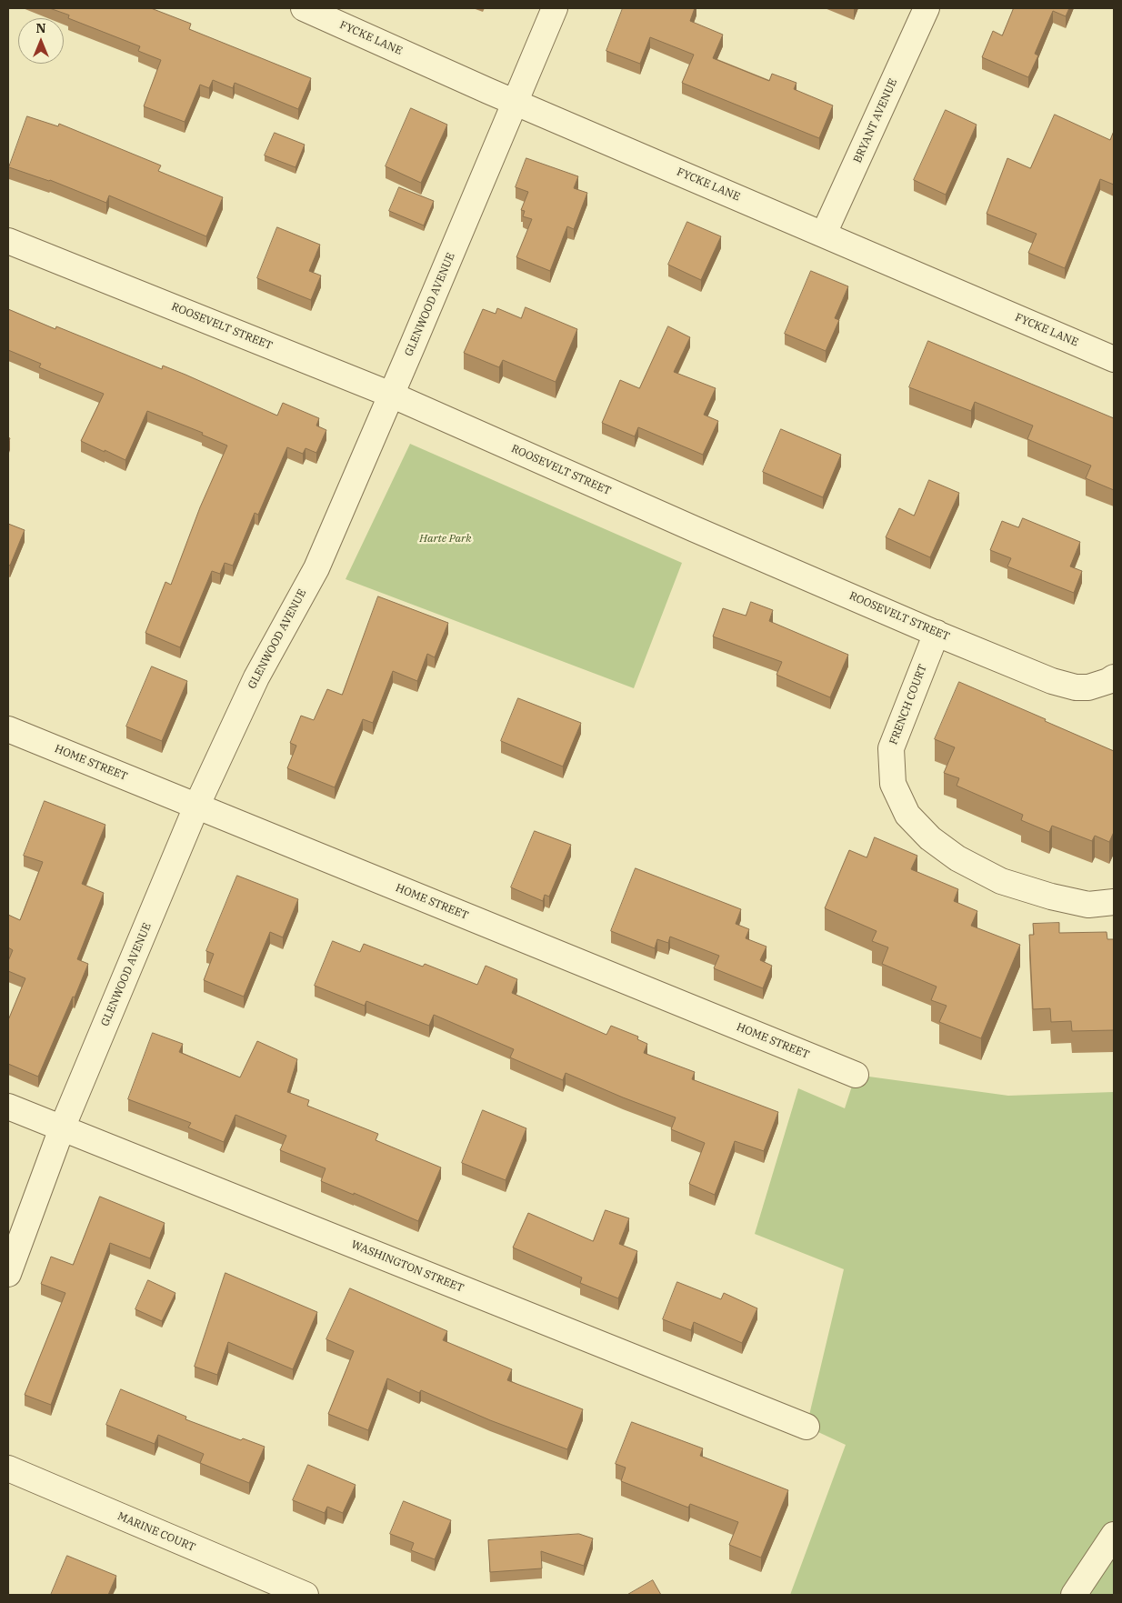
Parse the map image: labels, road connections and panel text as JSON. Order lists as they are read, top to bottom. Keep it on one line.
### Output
{"streets":{"street":["FYCKE LANE","BRYANT AVENUE","GLENWOOD AVENUE","ROOSEVELT STREET","FRENCH COURT","HOME STREET","WASHINGTON STREET","MARINE COURT"]},"crossings":[["FYCKE LANE","BRYANT AVENUE"],["FYCKE LANE","GLENWOOD AVENUE"],["GLENWOOD AVENUE","ROOSEVELT STREET"],["GLENWOOD AVENUE","HOME STREET"],["GLENWOOD AVENUE","WASHINGTON STREET"],["ROOSEVELT STREET","FRENCH COURT"]],"parks":["Harte Park"],"north":"top"}
